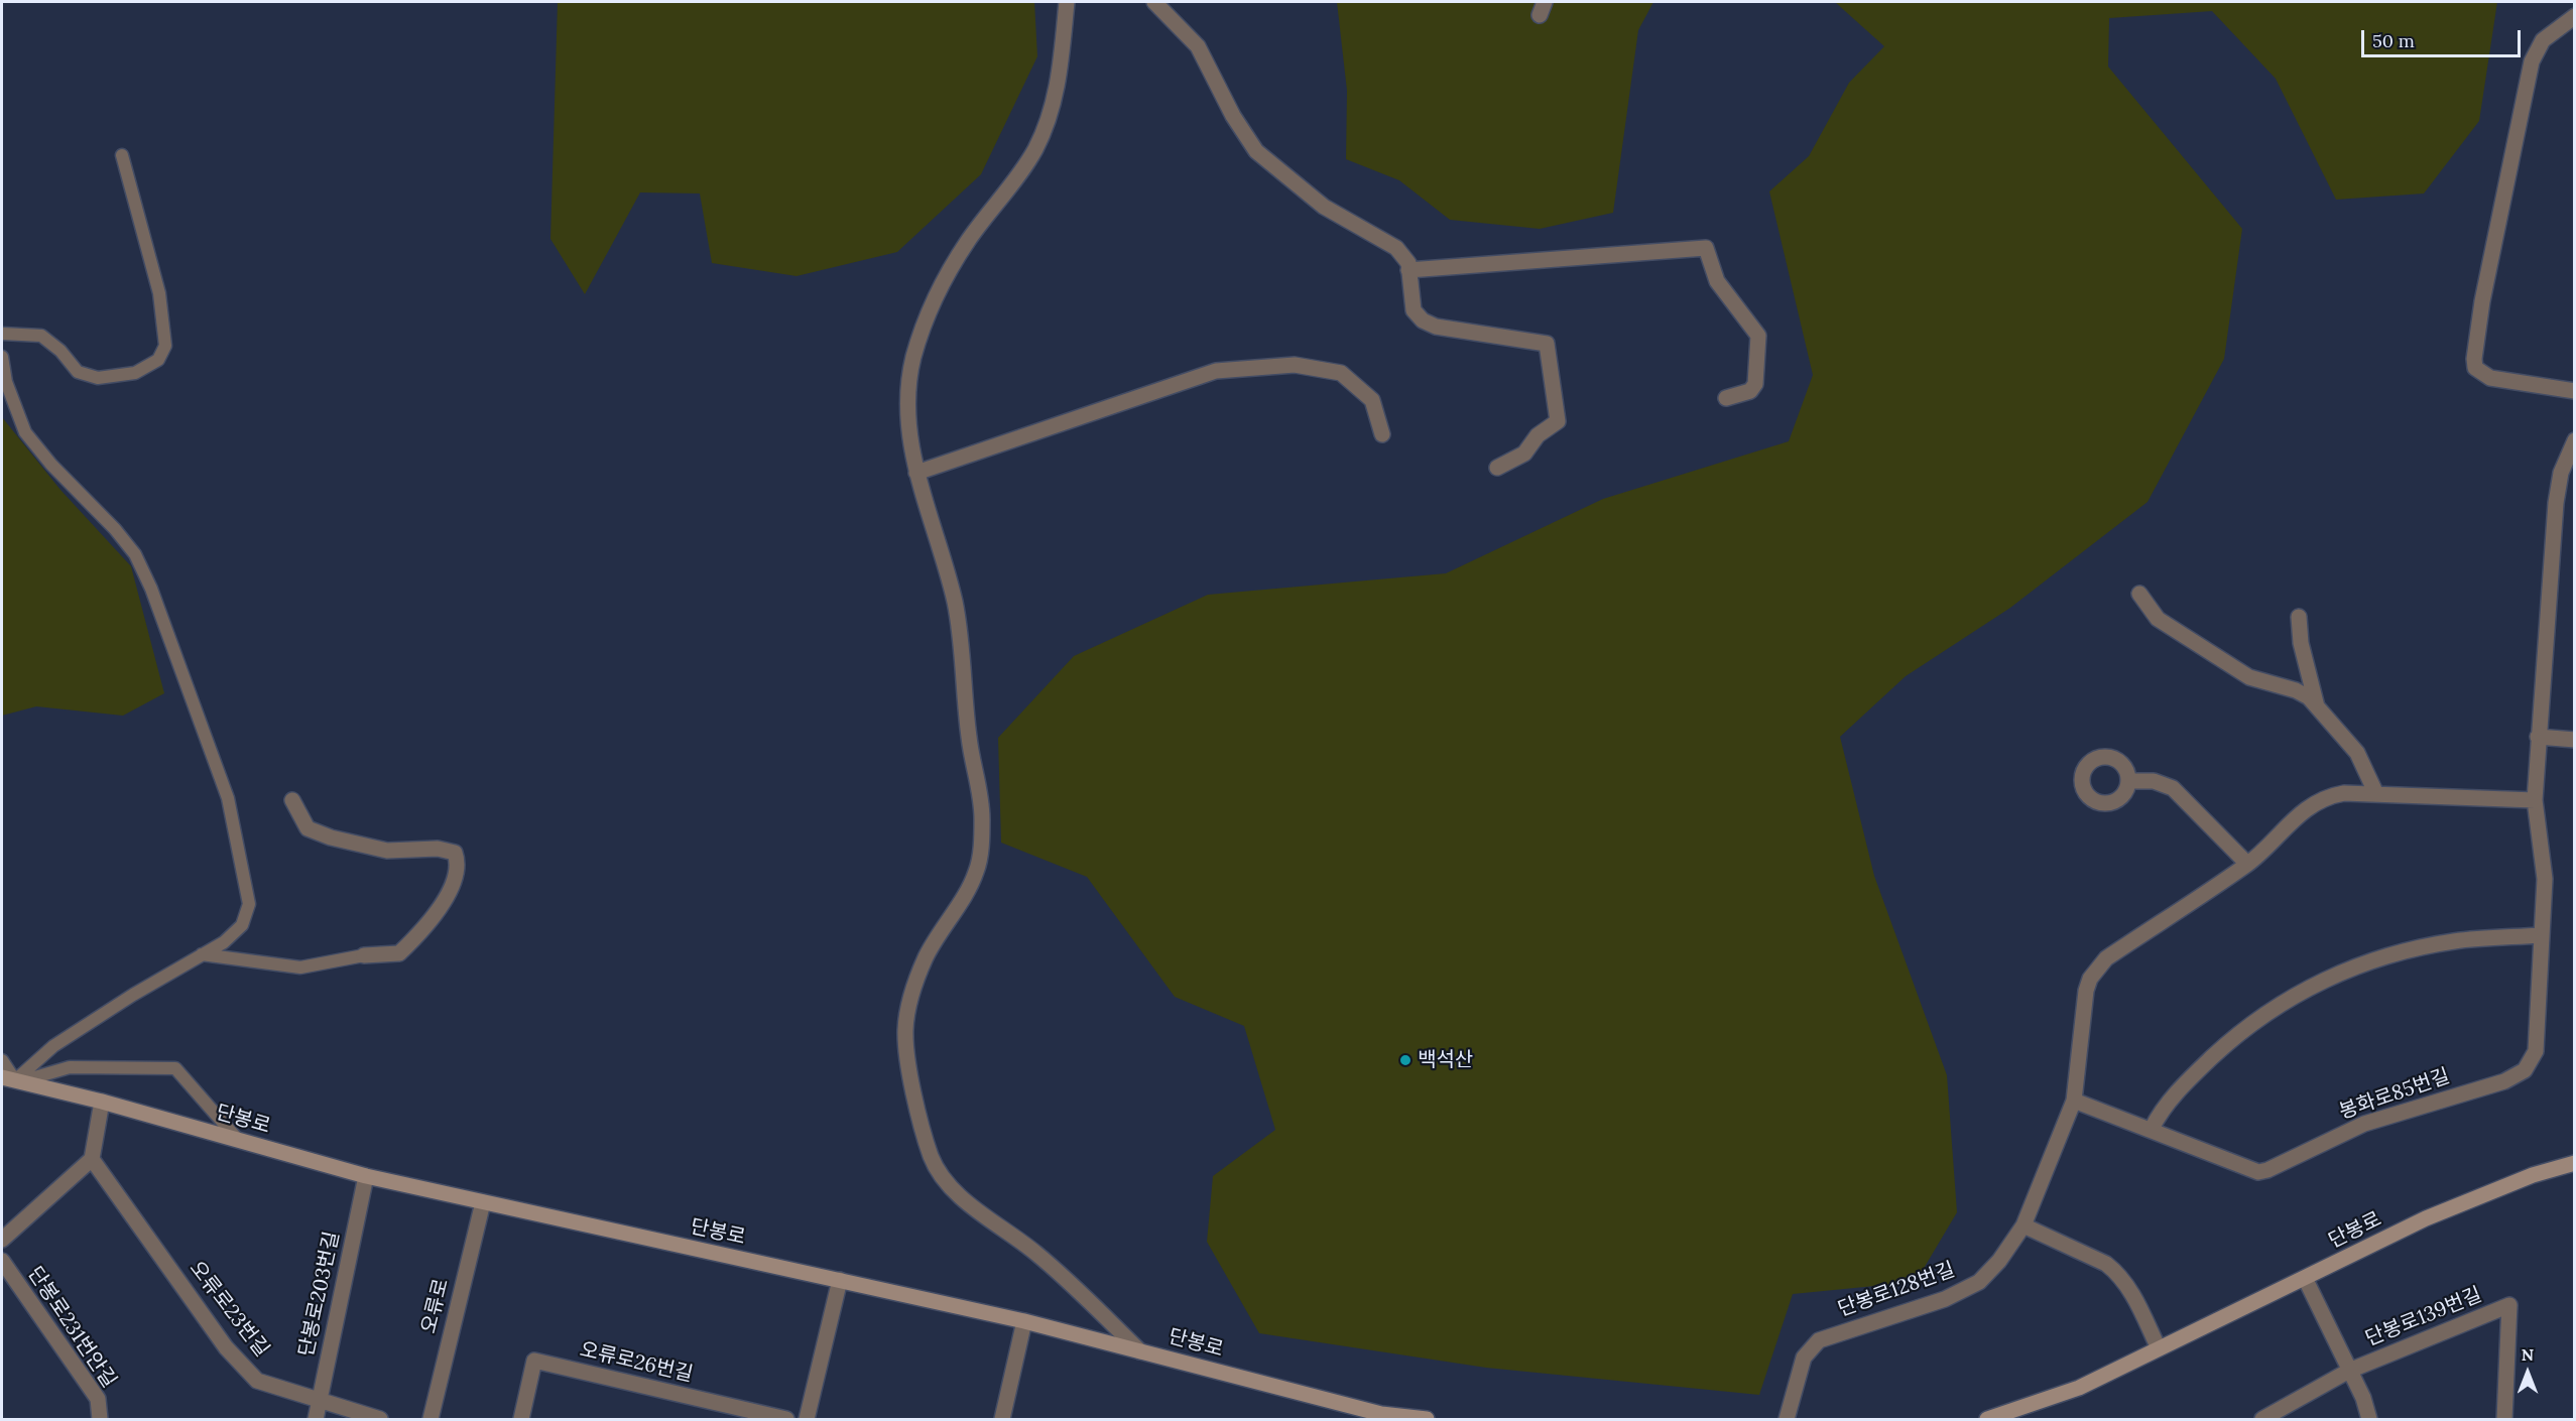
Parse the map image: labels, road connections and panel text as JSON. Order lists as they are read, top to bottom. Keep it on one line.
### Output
{"streets":{"street":["봉화로85번길","단봉로","단봉로128번길","단봉로203번길","오류로","오류로23번길","단봉로139번길","단봉로231번안길","오류로26번길"]},"crossings":[["봉화로85번길","단봉로128번길"],["단봉로","단봉로203번길"],["단봉로","오류로"],["단봉로","단봉로139번길"],["단봉로203번길","오류로23번길"]],"places":["백석산"],"scale_bar":"50 m","north":"top"}
